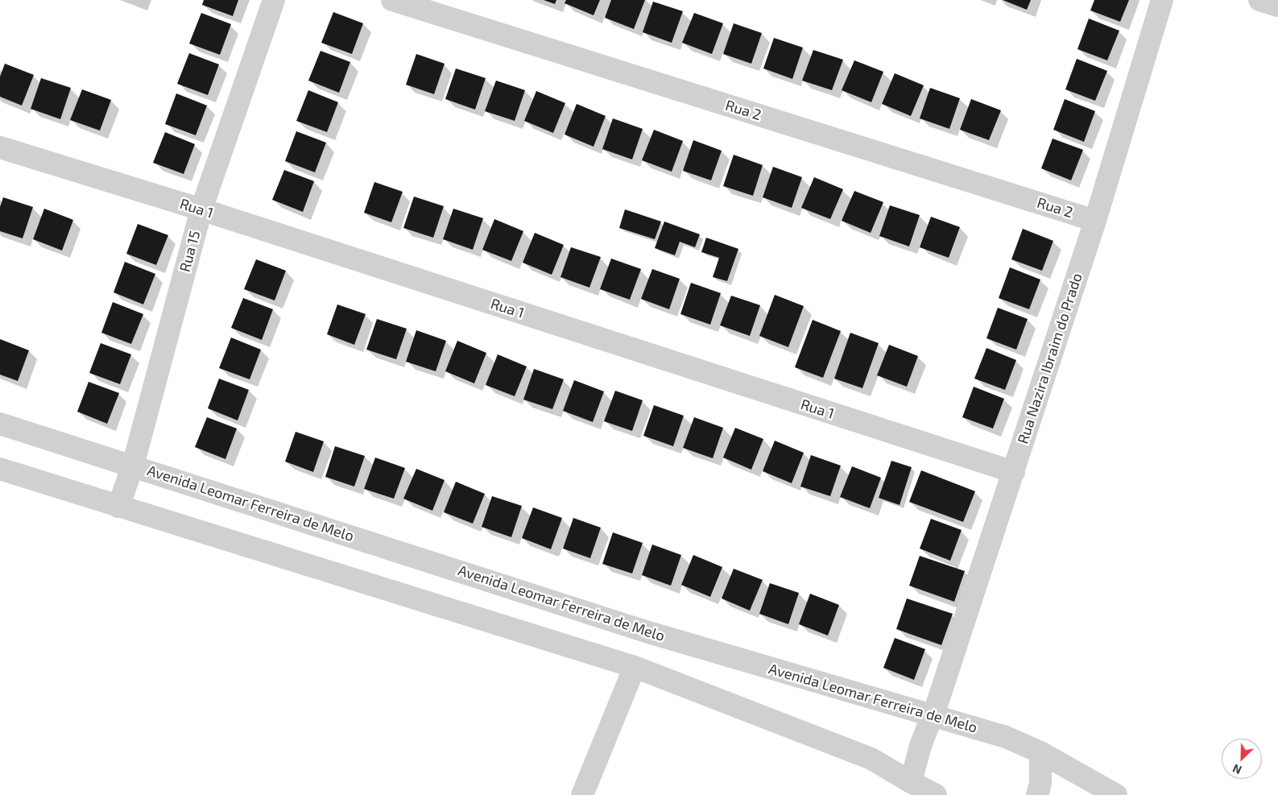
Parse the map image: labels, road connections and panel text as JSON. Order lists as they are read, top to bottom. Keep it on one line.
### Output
{"streets":{"street":["Rua 2","Rua 1","Rua 15","Rua Nazira Ibraim do Prado","Avenida Leomar Ferreira de Melo"]},"crossings":[["Rua 2","Rua Nazira Ibraim do Prado"],["Rua 1","Rua 15"],["Rua 1","Rua Nazira Ibraim do Prado"],["Rua 15","Avenida Leomar Ferreira de Melo"],["Rua Nazira Ibraim do Prado","Avenida Leomar Ferreira de Melo"]],"north":"bottom left"}
